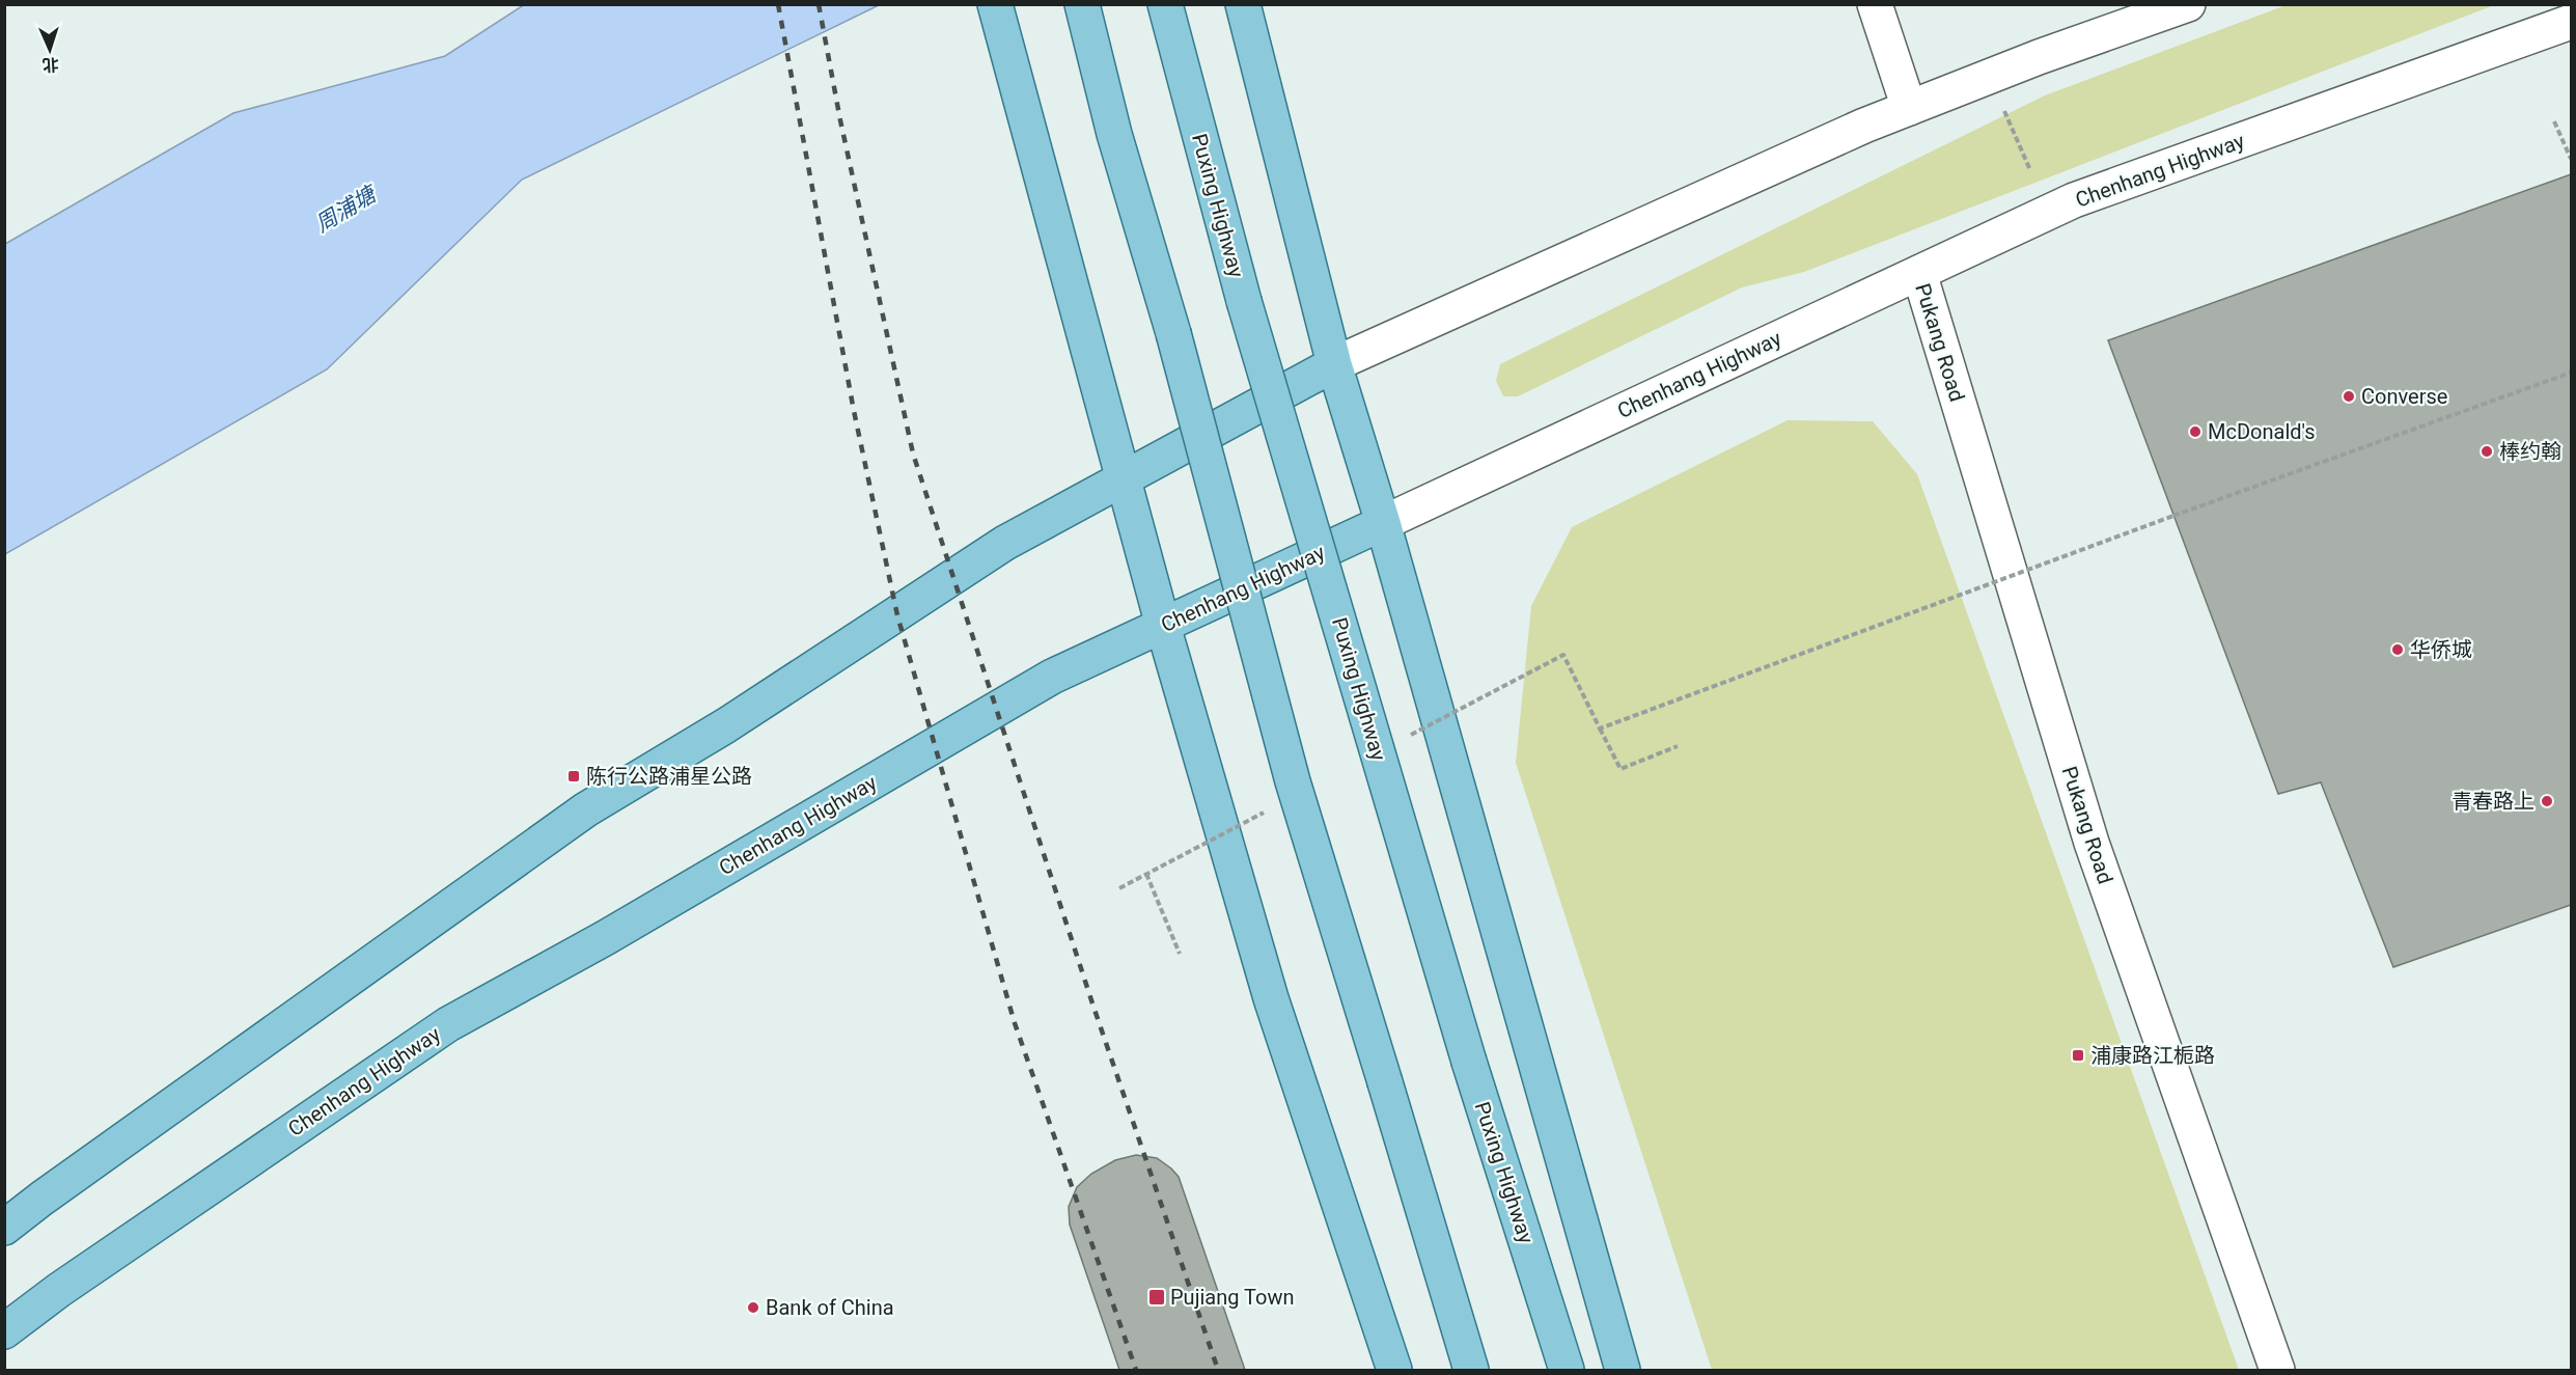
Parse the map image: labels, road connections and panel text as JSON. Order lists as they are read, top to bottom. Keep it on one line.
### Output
{"streets":{"main road":["Chenhang Highway","Puxing Highway","Pukang Road"]},"crossings":[["Chenhang Highway","Pukang Road"]],"water":["周浦塘"],"places":{"other":["Converse","McDonald's","棒约翰","华侨城","青春路上","Bank of China"],"transit":["陈行公路浦星公路","浦康路江栀路","Pujiang Town"]},"north":"bottom"}
